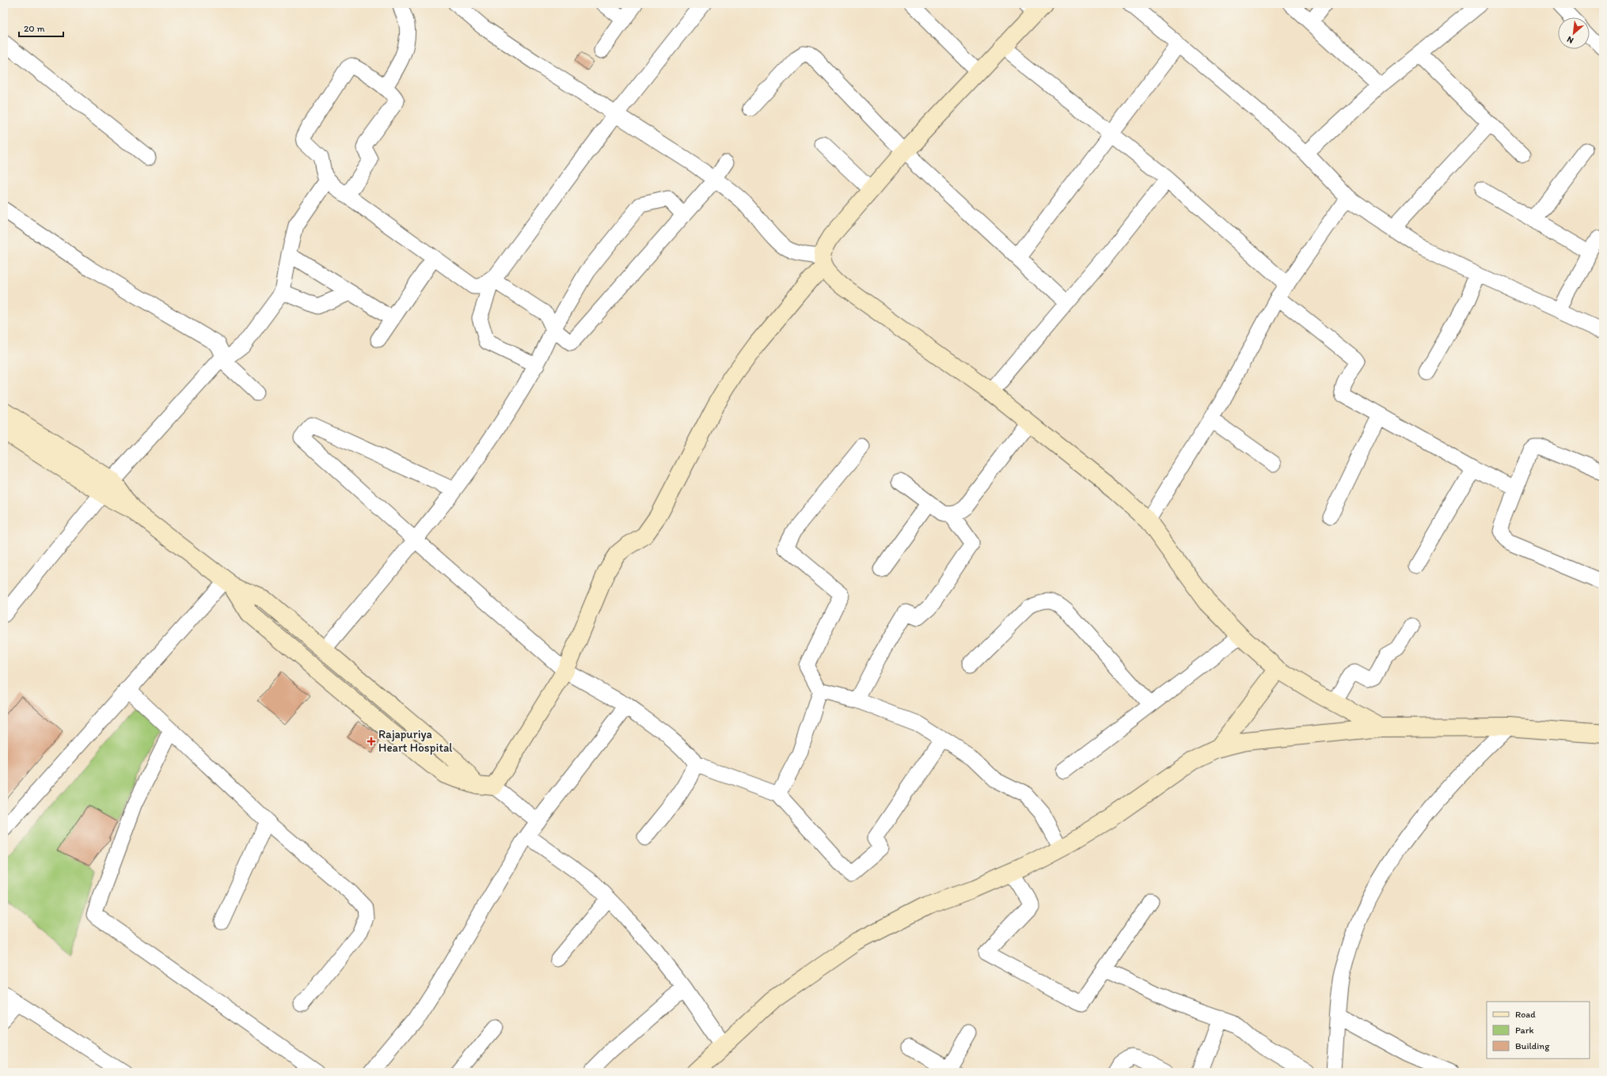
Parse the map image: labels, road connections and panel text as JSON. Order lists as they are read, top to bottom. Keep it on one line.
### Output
{"places":{"health":["Rajapuriya Heart Hospital"]},"legend":["Road","Park","Building"],"scale_bar":"20 m","north":"bottom left"}
